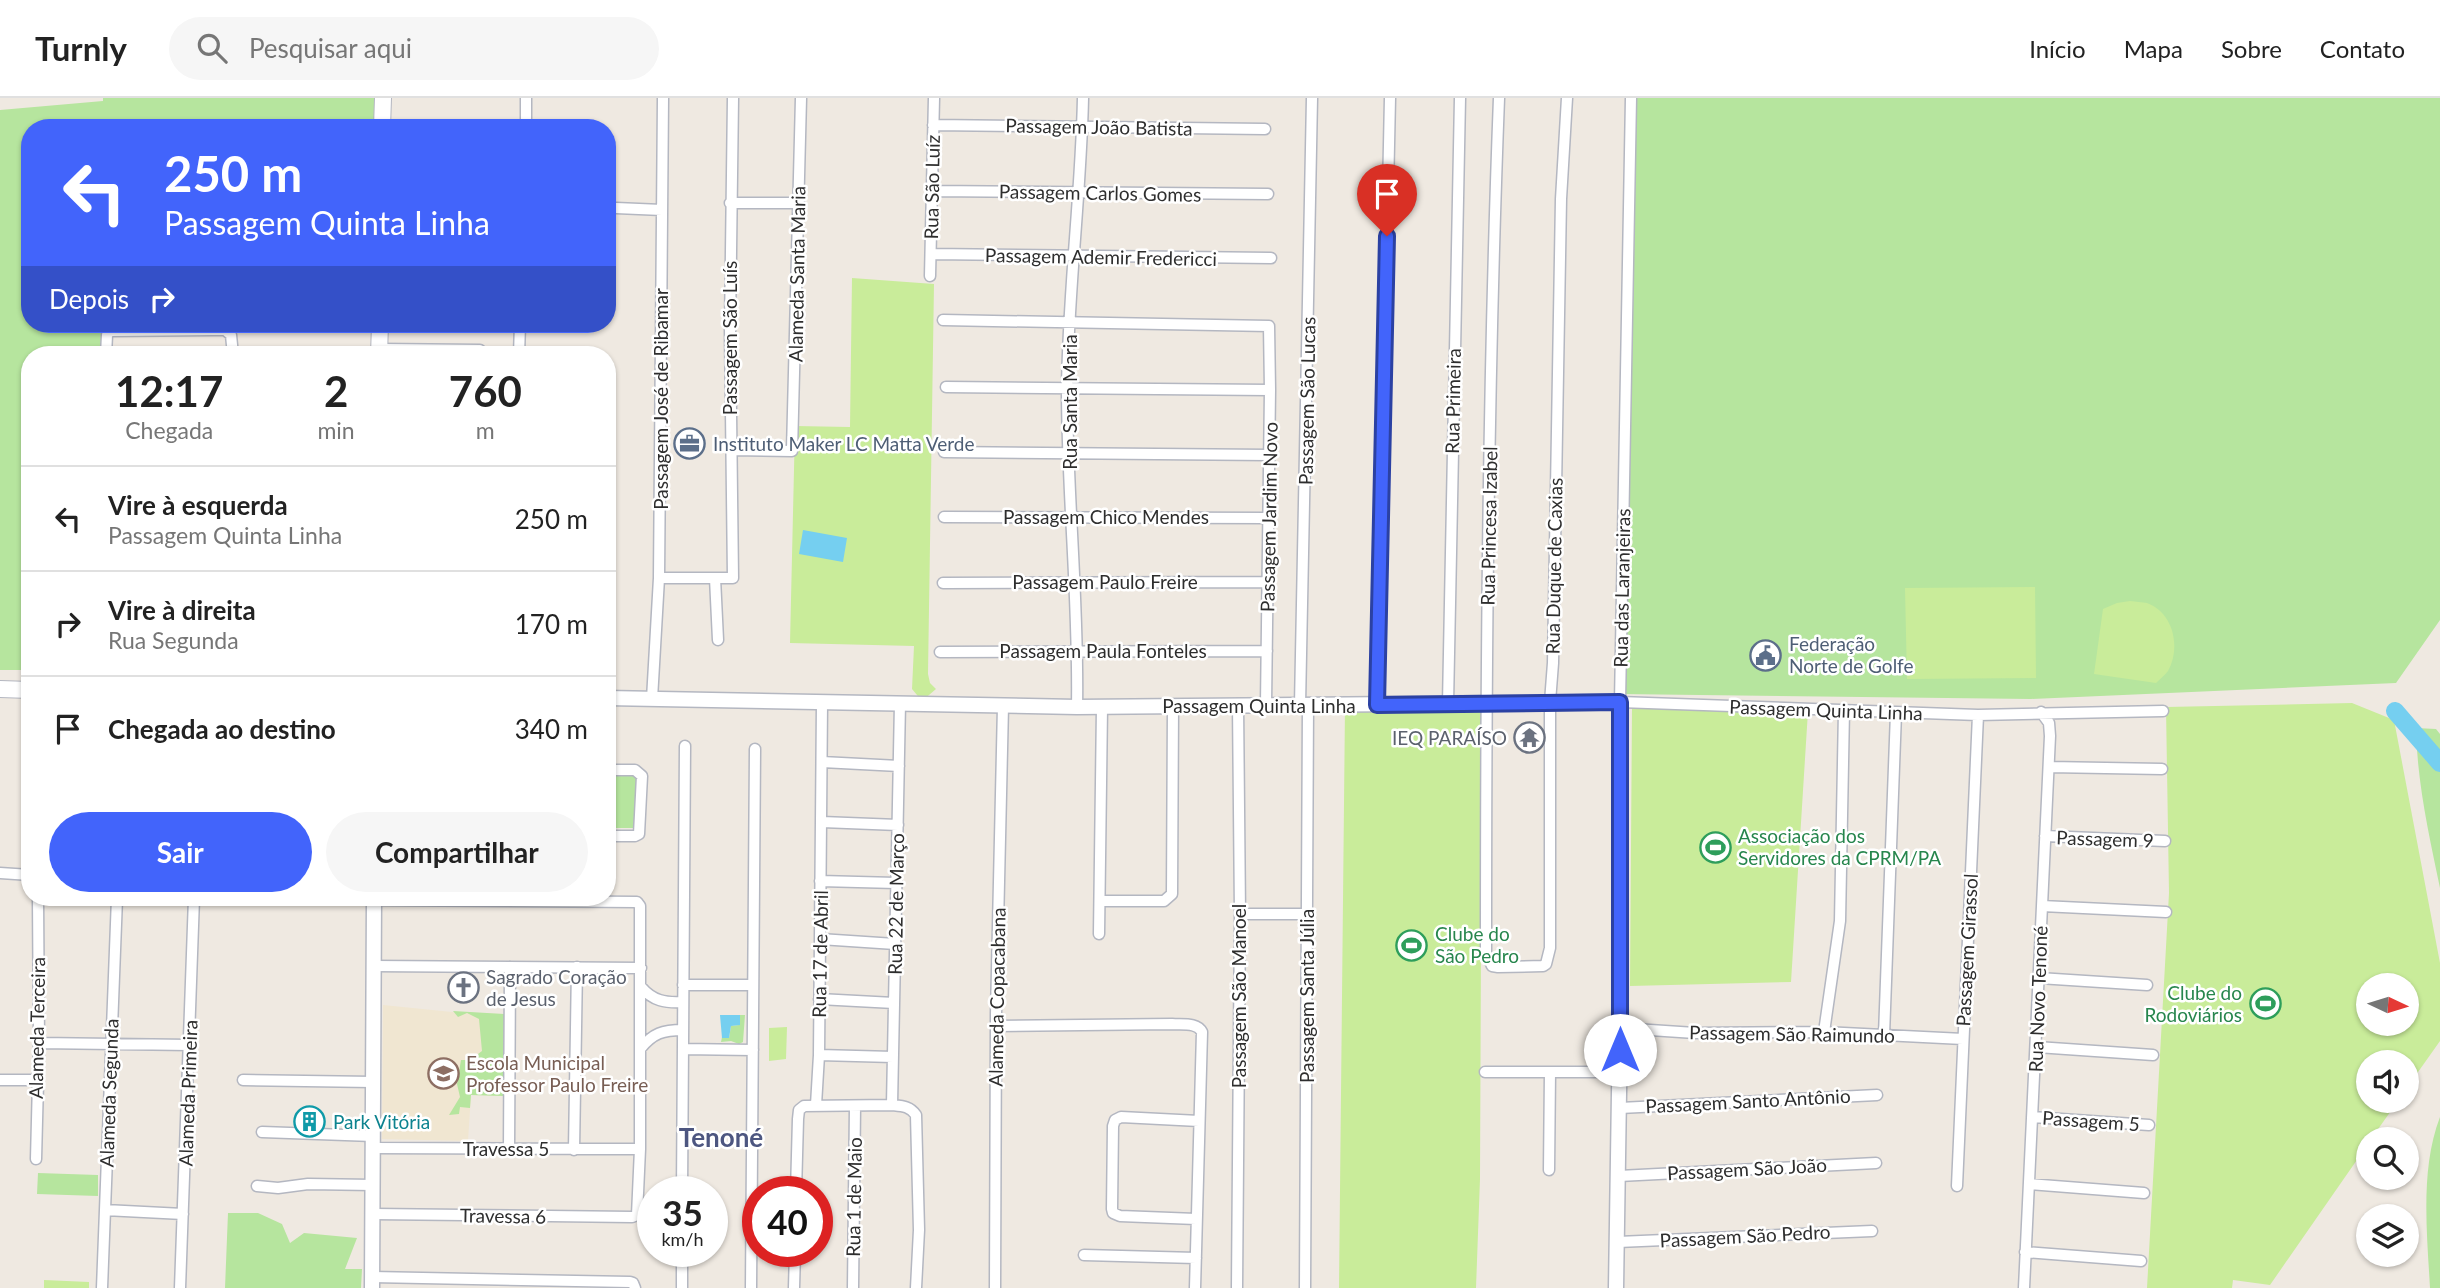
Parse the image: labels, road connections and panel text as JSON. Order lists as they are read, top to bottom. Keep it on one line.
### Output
{"streets":{"street":["Passagem João Batista","Rua São Luíz","Passagem Carlos Gomes","Passagem Ademir Fredericci","Alameda Santa Maria","Passagem São Luís","Passagem José de Ribamar","Passagem São Lucas","Rua Primeira","Rua Santa Maria","Passagem Chico Mendes","Passagem Jardim Novo","Rua Princesa Izabel","Rua Duque de Caxias","Passagem Paulo Freire","Rua das Laranjeiras","Passagem Paula Fonteles","Passagem Quinta Linha","Passagem 9","Rua 22 de Março","Passagem Girassol","Rua 17 de Abril","Passagem São Manoel","Passagem Santa Júlia","Alameda Copacabana","Rua Novo Tenoné","Alameda Terceira","Passagem São Raimundo","Alameda Segunda","Alameda Primeira","Passagem Santo Antônio","Passagem 5","Travessa 5","Passagem São João","Rua 1 de Maio","Travessa 6","Passagem São Pedro"]},"crossings":[["Passagem João Batista","Rua São Luíz"],["Passagem João Batista","Rua Santa Maria"],["Rua São Luíz","Passagem Carlos Gomes"],["Rua São Luíz","Passagem Ademir Fredericci"],["Passagem Carlos Gomes","Rua Santa Maria"],["Passagem Ademir Fredericci","Rua Santa Maria"],["Alameda Santa Maria","Passagem São Luís"],["Passagem José de Ribamar","Passagem Quinta Linha"],["Passagem São Lucas","Passagem Quinta Linha"],["Passagem São Lucas","Passagem Santa Júlia"],["Rua Primeira","Passagem Quinta Linha"],["Rua Santa Maria","Passagem Chico Mendes"],["Rua Santa Maria","Passagem Jardim Novo"],["Rua Santa Maria","Passagem Paulo Freire"],["Rua Santa Maria","Passagem Paula Fonteles"],["Rua Santa Maria","Passagem Quinta Linha"],["Passagem Chico Mendes","Passagem Jardim Novo"],["Passagem Jardim Novo","Passagem Paulo Freire"],["Passagem Jardim Novo","Passagem Paula Fonteles"],["Passagem Jardim Novo","Passagem Quinta Linha"],["Rua Princesa Izabel","Rua Duque de Caxias"],["Rua Princesa Izabel","Passagem Quinta Linha"],["Rua Duque de Caxias","Passagem Quinta Linha"],["Rua das Laranjeiras","Passagem Quinta Linha"],["Rua das Laranjeiras","Passagem São Raimundo"],["Rua das Laranjeiras","Passagem Santo Antônio"],["Rua das Laranjeiras","Passagem São João"],["Rua das Laranjeiras","Passagem São Pedro"],["Passagem Quinta Linha","Rua 22 de Março"],["Passagem Quinta Linha","Passagem Girassol"],["Passagem Quinta Linha","Rua 17 de Abril"],["Passagem Quinta Linha","Passagem São Manoel"],["Passagem Quinta Linha","Passagem Santa Júlia"],["Passagem Quinta Linha","Alameda Copacabana"],["Passagem Quinta Linha","Rua Novo Tenoné"],["Passagem 9","Rua Novo Tenoné"],["Passagem Girassol","Passagem São Raimundo"],["Rua Novo Tenoné","Passagem 5"],["Travessa 5","Travessa 6"]],"districts":["Tenoné"],"places":{"office":["Instituto Maker LC Matta Verde"],"public building":["Federação Norte de Golfe"],"temple":["IEQ PARAÍSO"],"sports":["Associação dos Servidores da CPRM/PA","Clube do São Pedro","Clube do Rodoviários"],"church":["Sagrado Coração de Jesus"],"school or university":["Escola Municipal Professor Paulo Freire"],"building":["Park Vitória"]},"north":"right","page":{"header":"Turnly","search":"Pesquisar aqui","nav":["Início","Mapa","Sobre","Contato"],"turn":["250 m","Passagem Quinta Linha"],"then":"Depois","eta":["12:17","Chegada","2","min","760","m"],"list":[{"name":"Vire à esquerda","note":"Passagem Quinta Linha","value":"250 m"},{"name":"Vire à direita","note":"Rua Segunda","value":"170 m"},{"name":"Chegada ao destino","value":"340 m"}],"buttons":["Sair","Compartilhar"],"speed":"35 km/h","limit":"40"}}
